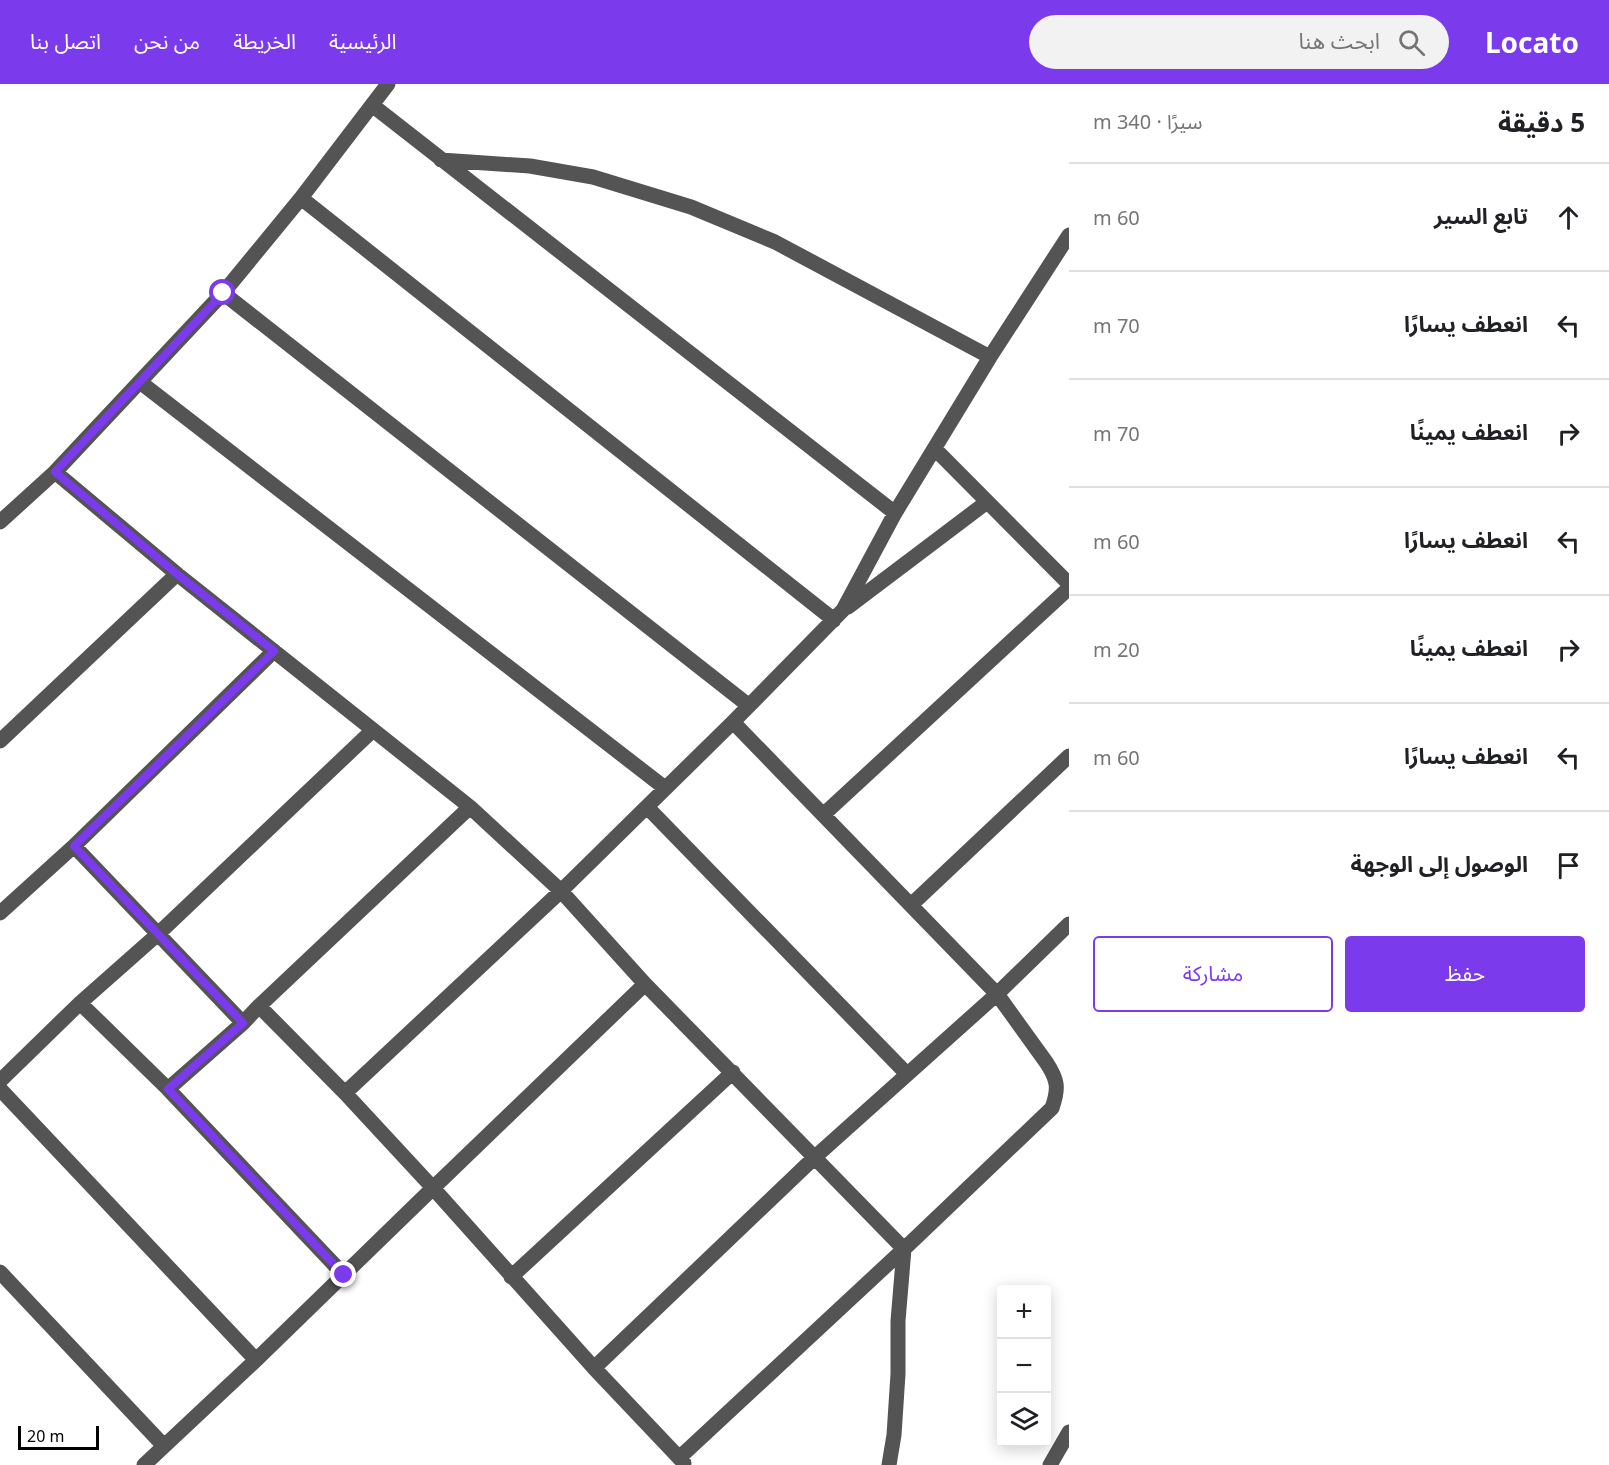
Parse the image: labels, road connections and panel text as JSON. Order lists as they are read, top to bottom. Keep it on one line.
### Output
{"scale_bar":"20 m","page":{"header":"Locato","search":"ابحث هنا","nav":["الرئيسية","الخريطة","من نحن","اتصل بنا"],"heading":["5 دقيقة","سيرًا · 340 m"],"list":[["تابع السير","60 m"],["انعطف يسارًا","70 m"],["انعطف يمينًا","70 m"],["انعطف يسارًا","60 m"],["انعطف يمينًا","20 m"],["انعطف يسارًا","60 m"],"الوصول إلى الوجهة"],"buttons":["حفظ","مشاركة"],"map_buttons":["+","−"],"scale":"20 m"}}
